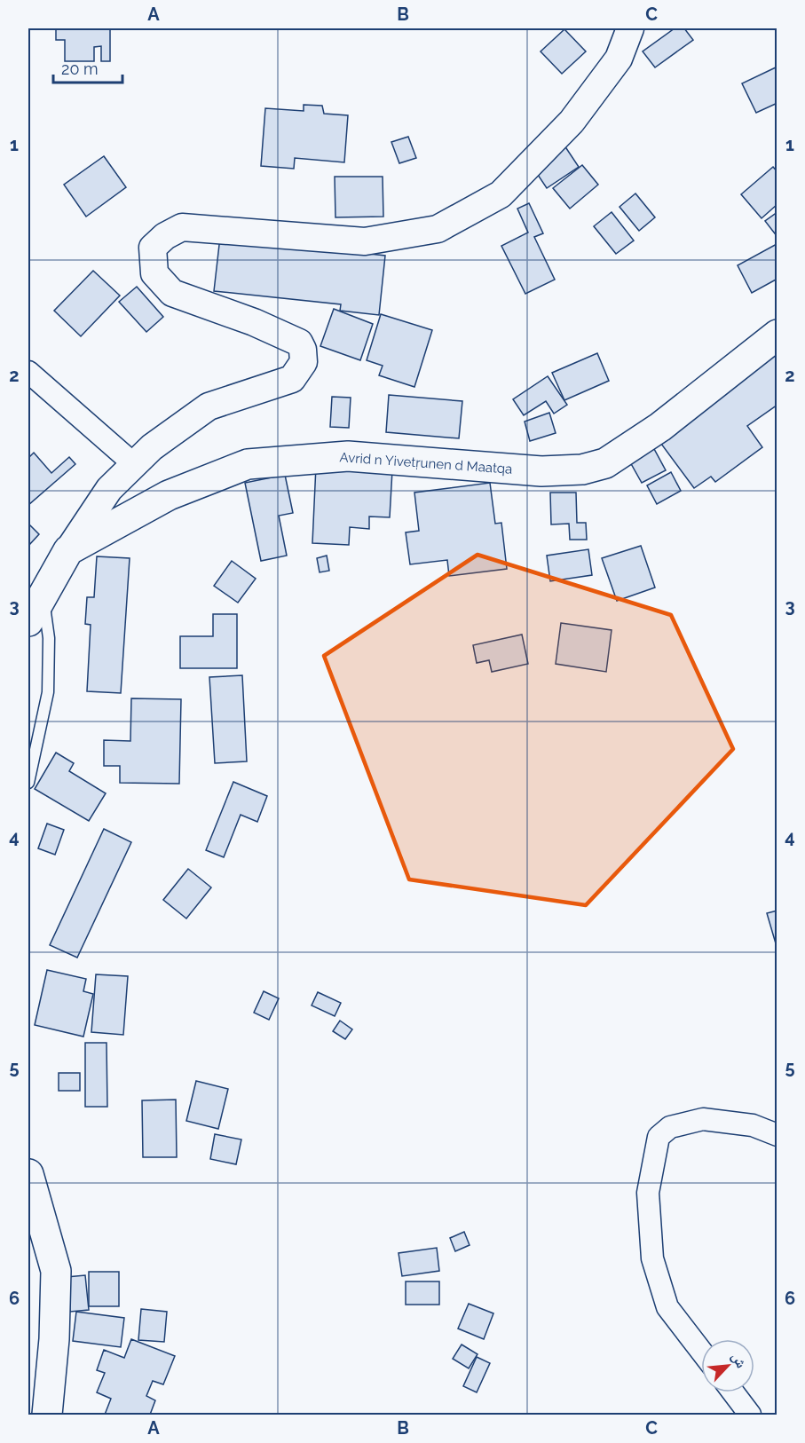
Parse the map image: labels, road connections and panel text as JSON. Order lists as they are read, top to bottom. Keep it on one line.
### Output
{"streets":{"main road":["Avrid n Yivetṛunen d Maatqa"]},"scale_bar":"20 m","north":"top right","grid":{"columns":["A","B","C"],"rows":["1","2","3","4","5","6"]}}
